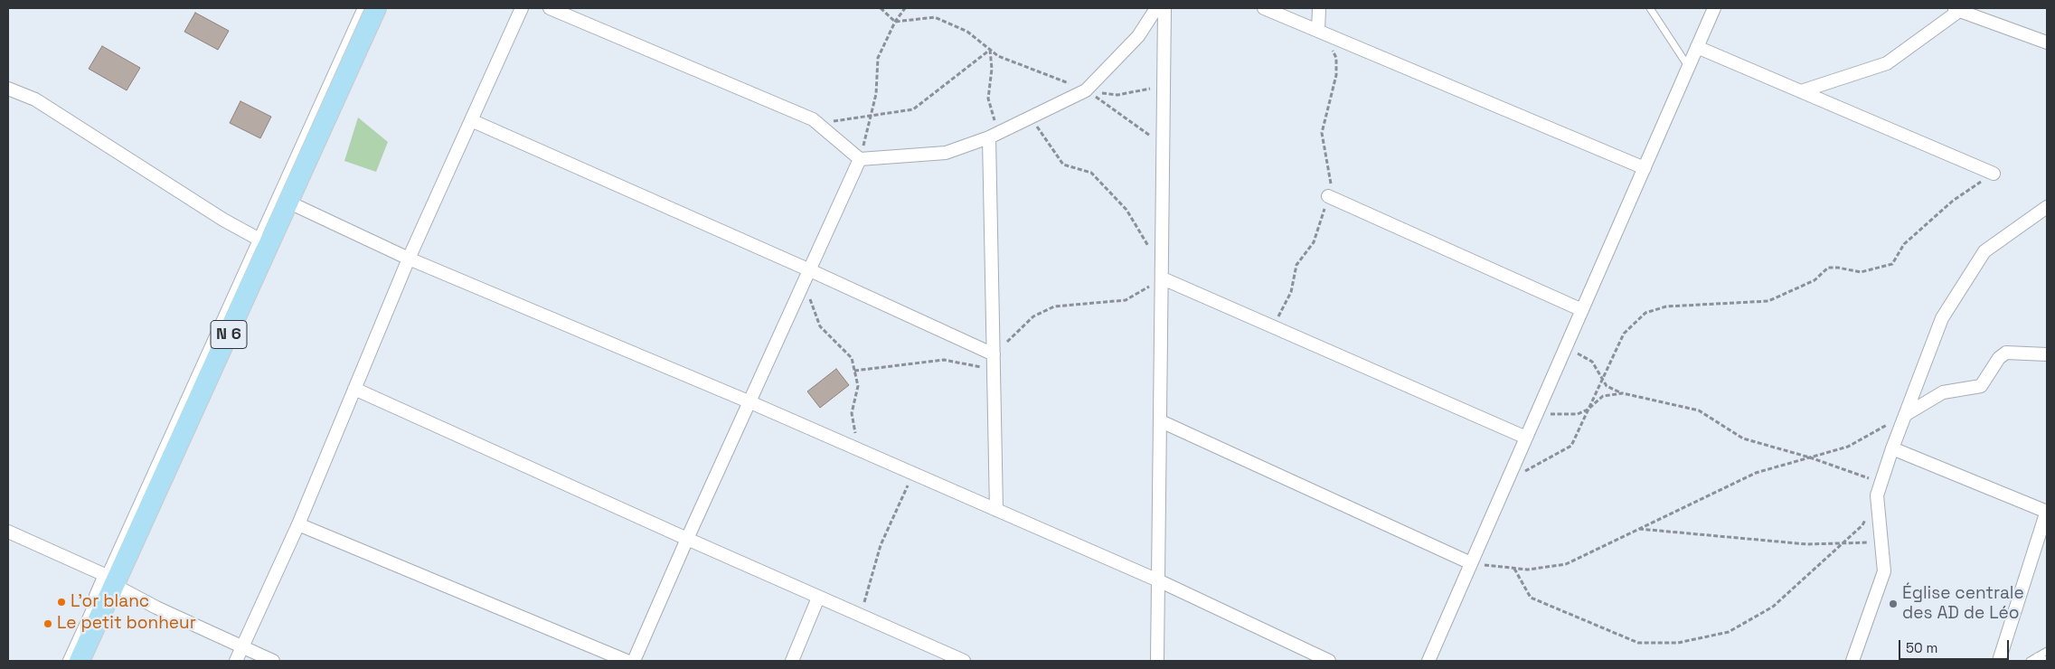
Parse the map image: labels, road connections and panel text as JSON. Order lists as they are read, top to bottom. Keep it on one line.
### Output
{"streets":{"main road":["N 6"]},"places":["L'or blanc","Église centrale des AD de Léo","Le petit bonheur"],"scale_bar":"50 m"}
